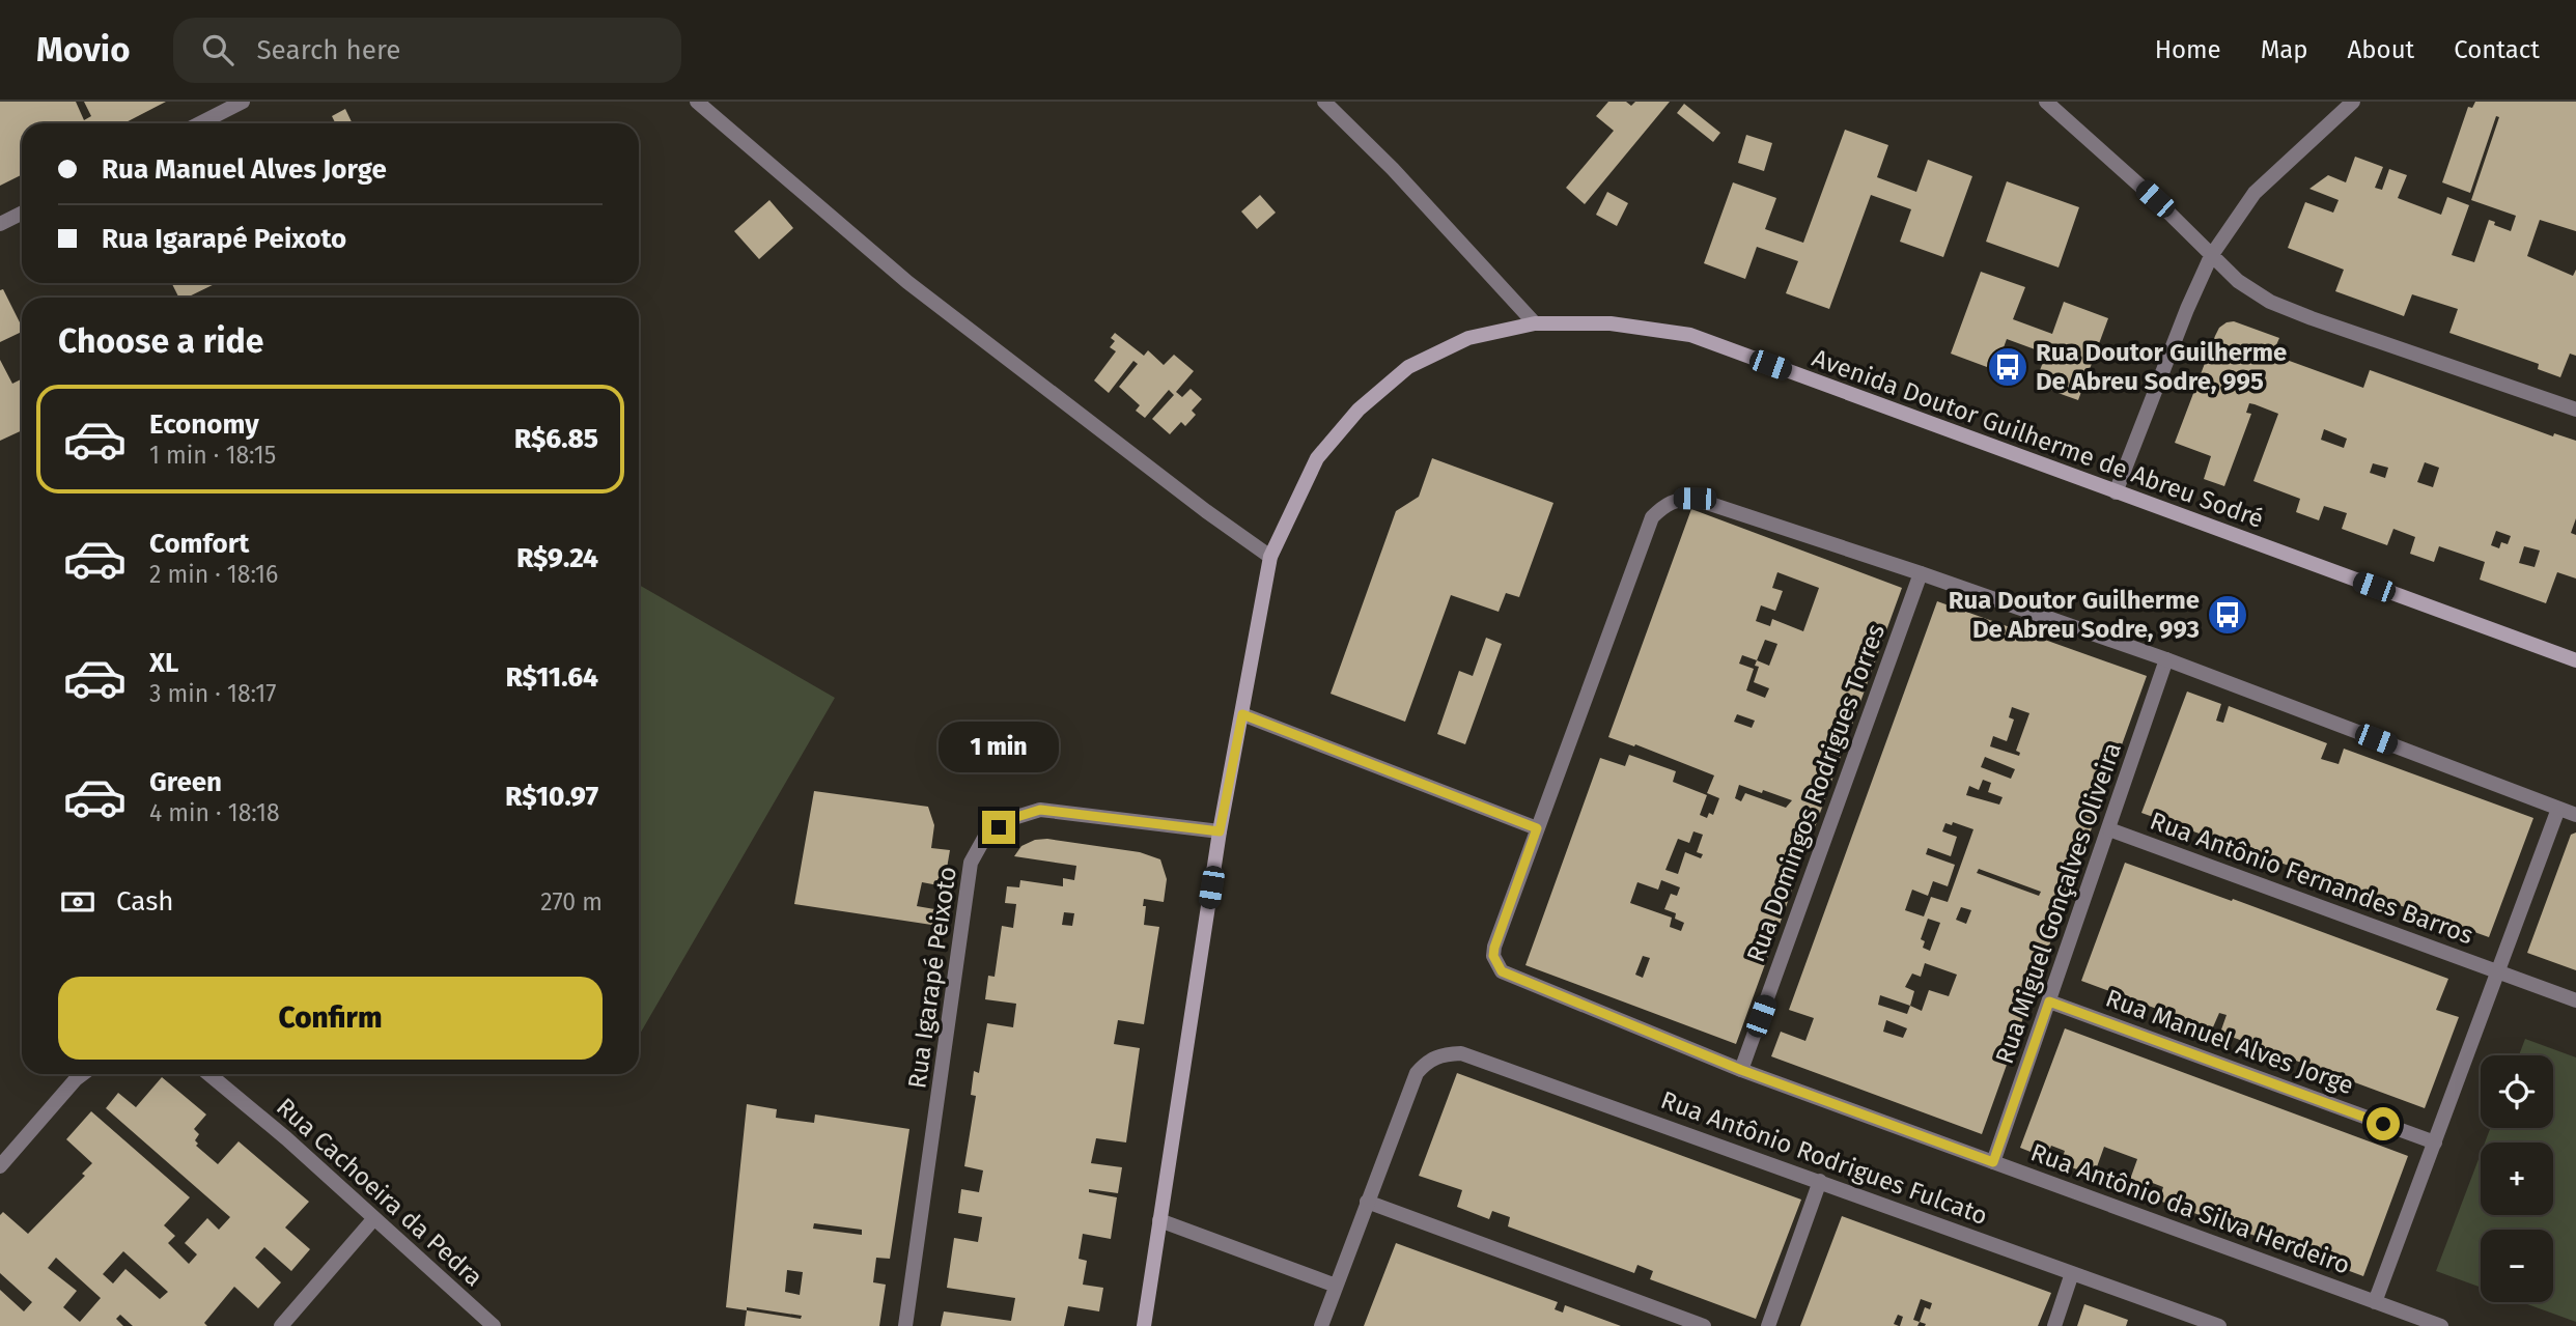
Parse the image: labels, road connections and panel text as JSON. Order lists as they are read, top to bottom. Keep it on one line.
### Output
{"streets":{"street":["Avenida Doutor Guilherme de Abreu Sodré","Rua Domingos Rodrigues Torres","Rua Antônio Fernandes Barros","Rua Miguel Gonçalves Oliveira","Rua Igarapé Peixoto","Rua Manuel Alves Jorge","Rua Antônio Rodrigues Fulcato","Rua Cachoeira da Pedra","Rua Antônio da Silva Herdeiro"]},"crossings":[["Avenida Doutor Guilherme de Abreu Sodré","Rua Igarapé Peixoto"],["Rua Domingos Rodrigues Torres","Rua Antônio da Silva Herdeiro"],["Rua Antônio Fernandes Barros","Rua Miguel Gonçalves Oliveira"],["Rua Miguel Gonçalves Oliveira","Rua Manuel Alves Jorge"],["Rua Miguel Gonçalves Oliveira","Rua Antônio da Silva Herdeiro"]],"places":{"bus stop":["Rua Doutor Guilherme De Abreu Sodre, 995","Rua Doutor Guilherme De Abreu Sodre, 993"]},"page":{"header":"Movio","search":"Search here","nav":["Home","Map","About","Contact"],"banner":["Rua Manuel Alves Jorge","Rua Igarapé Peixoto"],"heading":"Choose a ride","list":[{"name":"Economy","note":"1 min · 18:15","value":"R$6.85"},{"name":"Comfort","note":"2 min · 18:16","value":"R$9.24"},{"name":"XL","note":"3 min · 18:17","value":"R$11.64"},{"name":"Green","note":"4 min · 18:18","value":"R$10.97"}],"bubble":"1 min","pay":["Cash","270 m"],"buttons":"Confirm","map_buttons":["+","−"]}}
